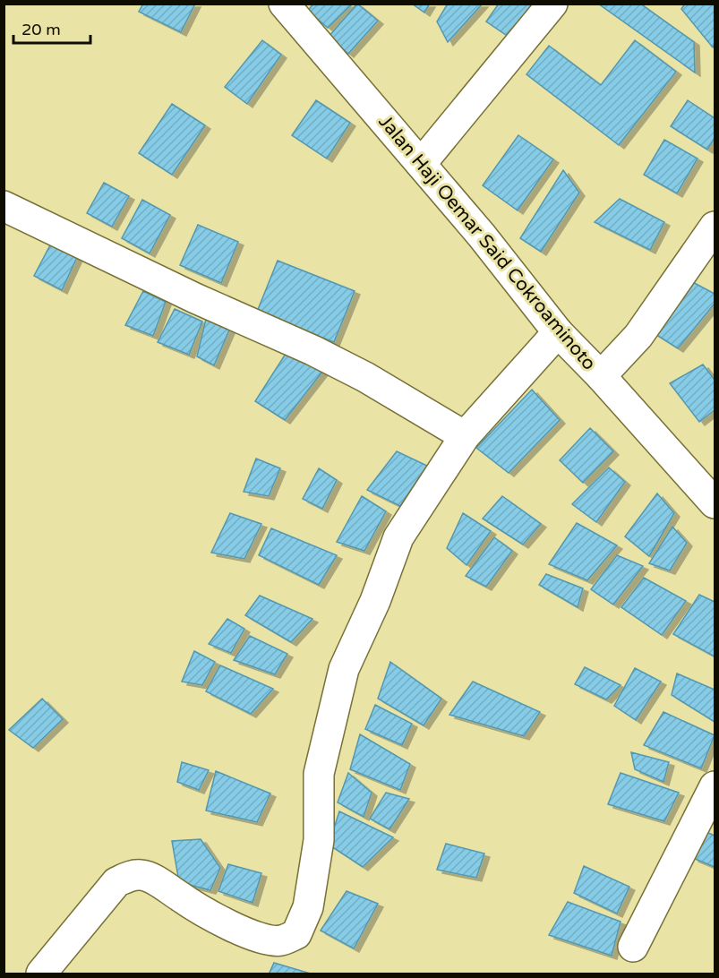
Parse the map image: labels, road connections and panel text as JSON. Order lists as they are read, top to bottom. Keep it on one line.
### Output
{"streets":{"main road":["Jalan Haji Oemar Said Cokroaminoto"]},"scale_bar":"20 m"}
